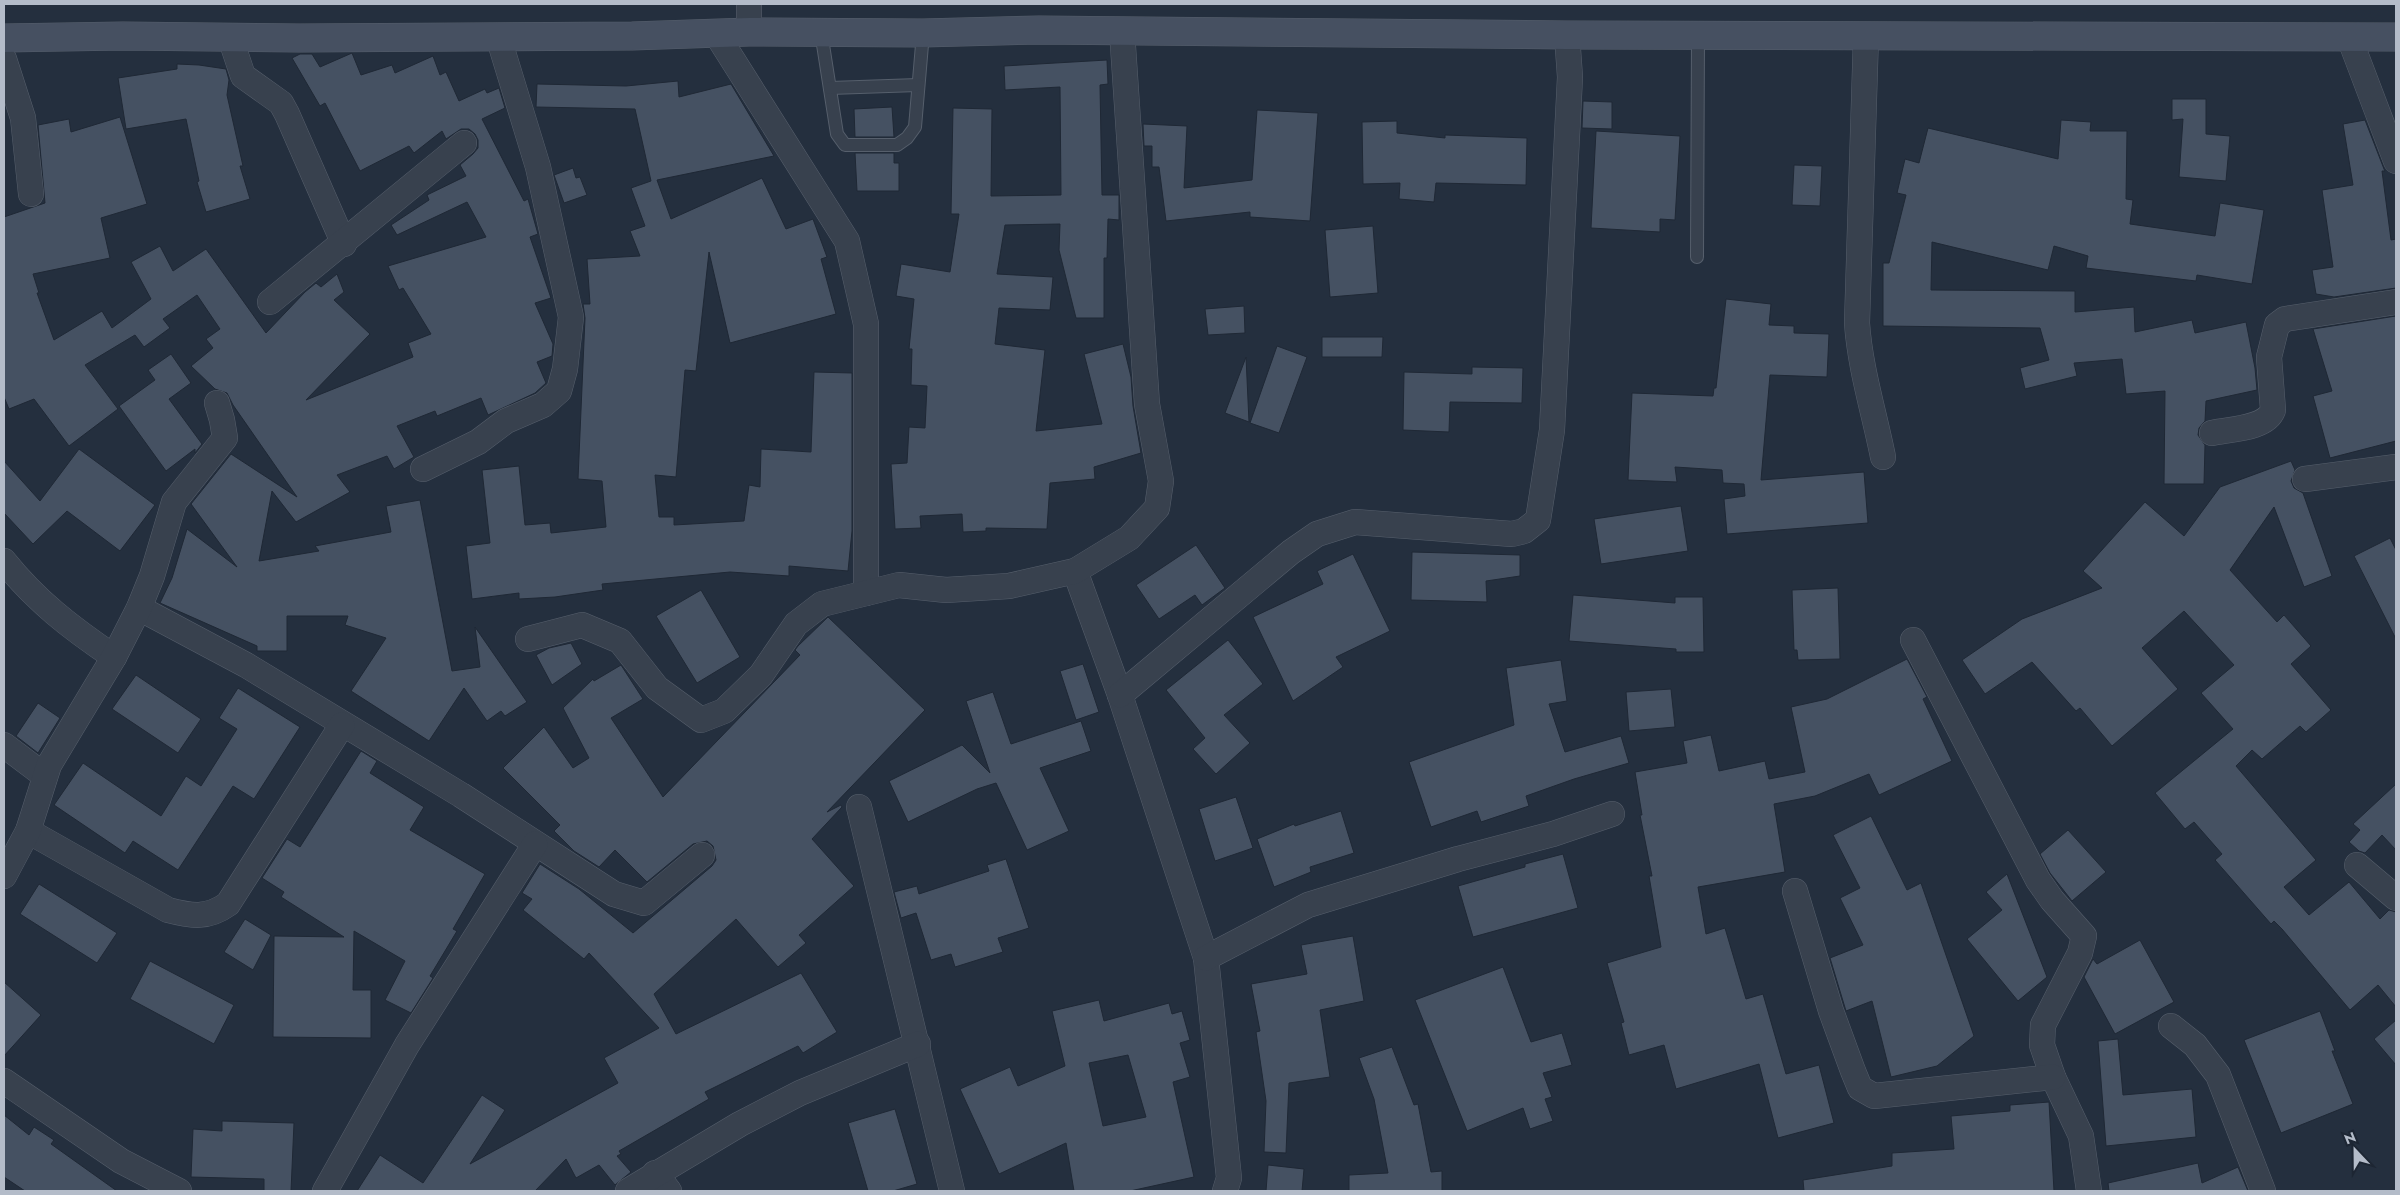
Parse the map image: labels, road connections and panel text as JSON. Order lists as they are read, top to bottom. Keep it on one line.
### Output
{"north":"top"}
